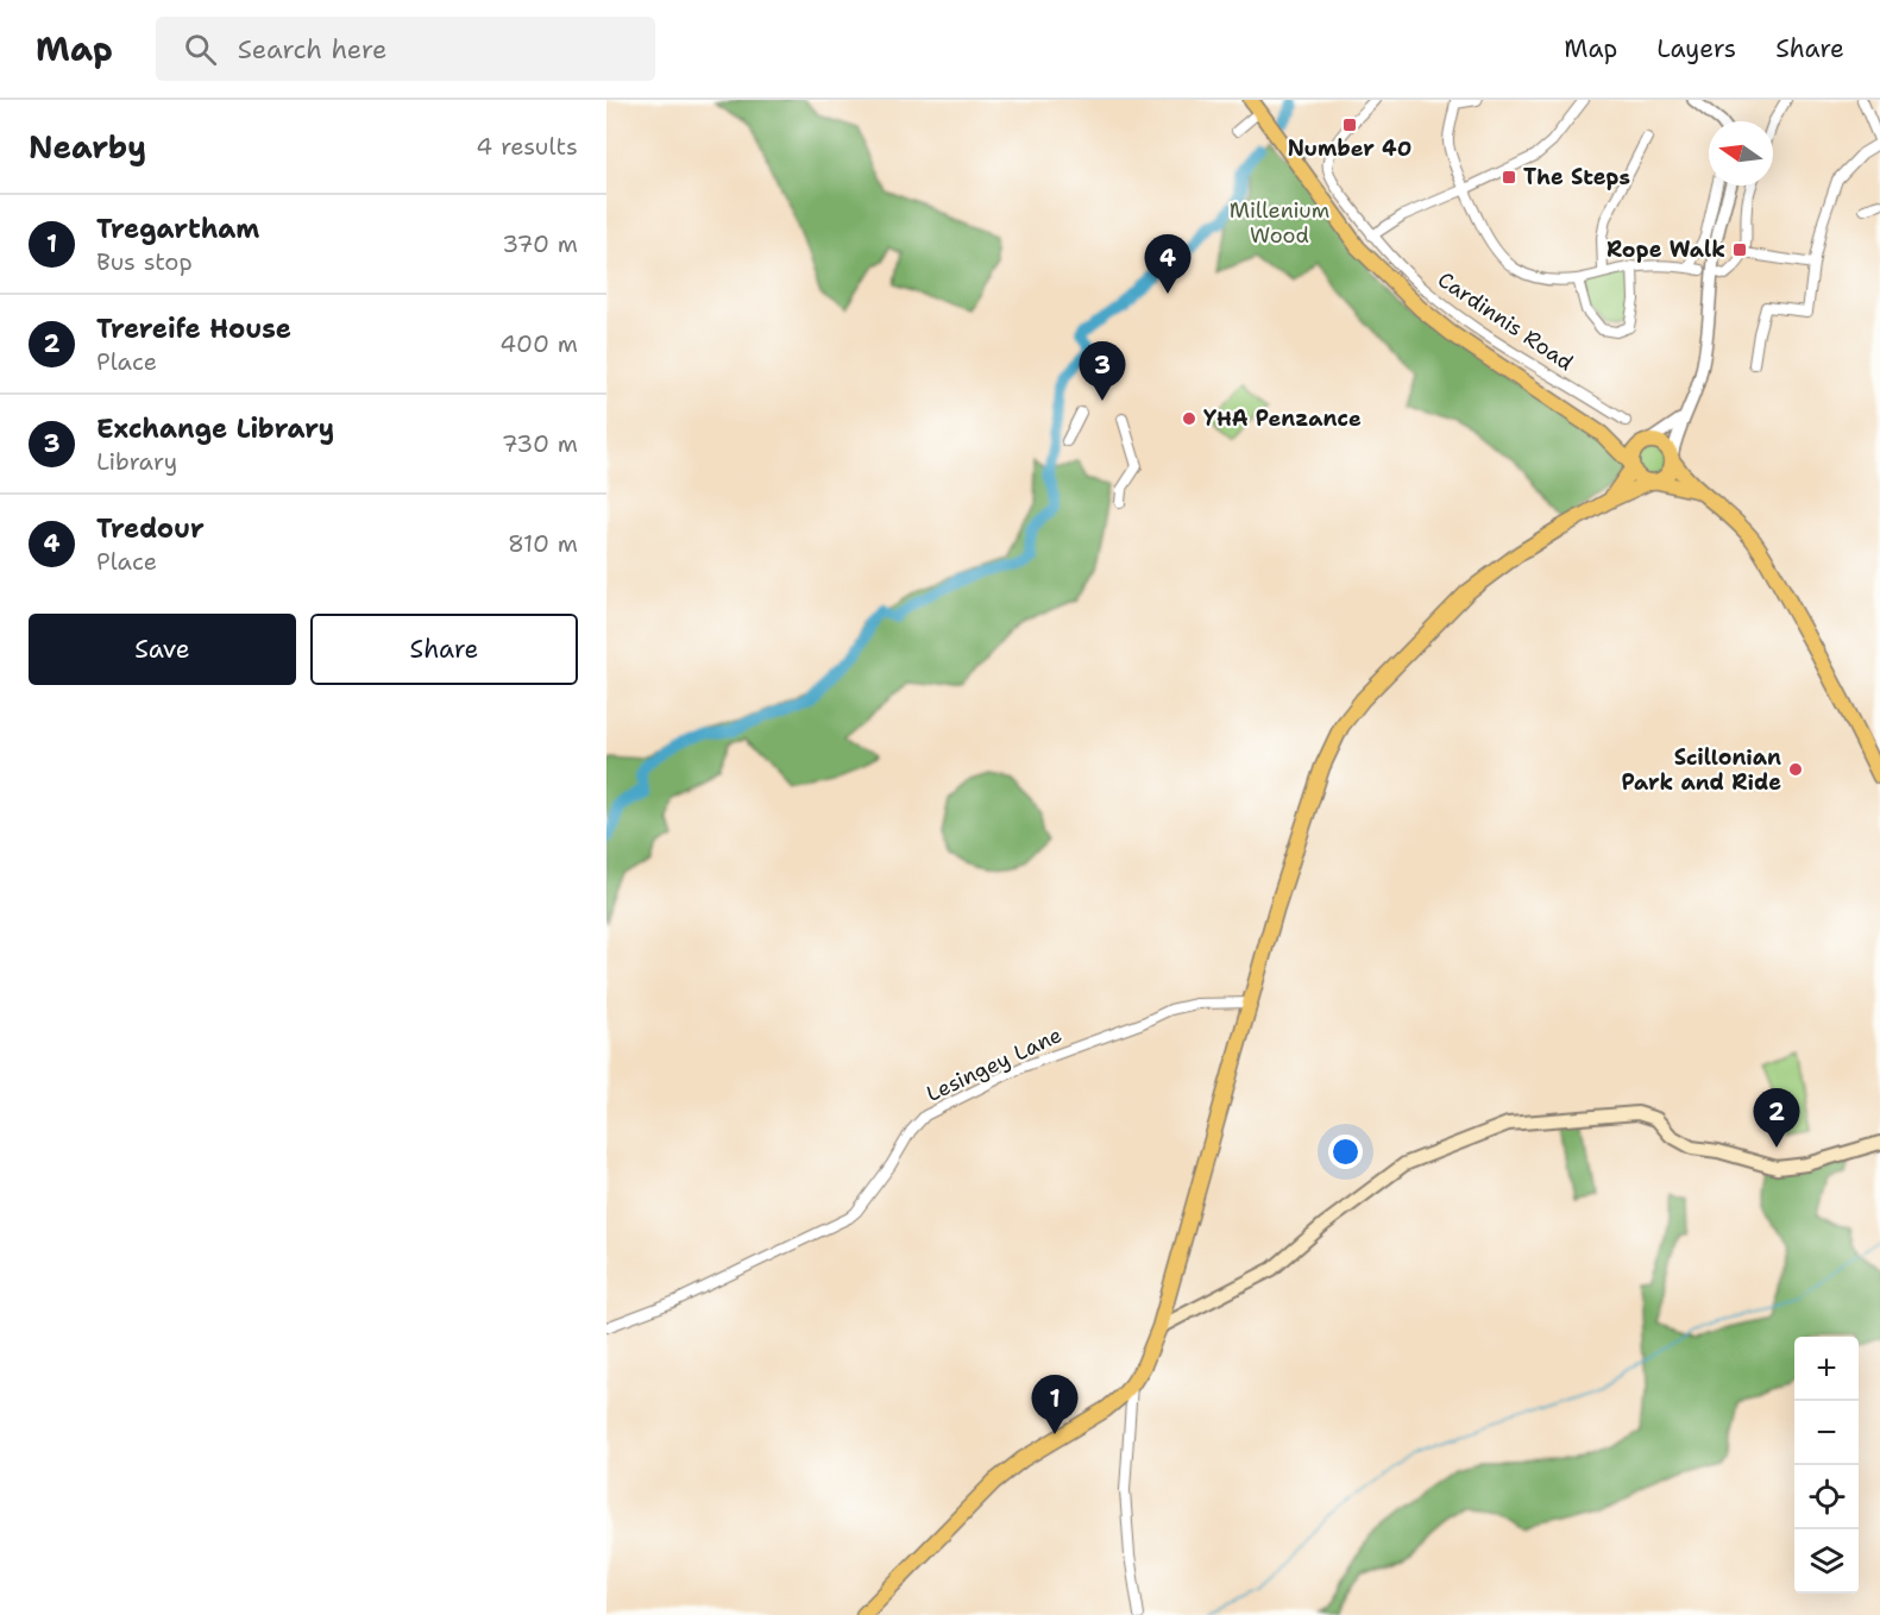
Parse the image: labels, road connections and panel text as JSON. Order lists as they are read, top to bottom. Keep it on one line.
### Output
{"streets":{"street":["Cardinnis Road","Lesingey Lane"]},"parks":["Millenium Wood"],"places":{"transit":["Number 40","The Steps","Rope Walk"],"other":["YHA Penzance","Scillonian Park and Ride"]},"north":"left","page":{"header":"Map","search":"Search here","nav":["Map","Layers","Share"],"heading":["Nearby","4 results"],"list":[{"mark":"1","name":"Tregartham","note":"Bus stop","value":"370 m"},{"mark":"2","name":"Trereife House","note":"Place","value":"400 m"},{"mark":"3","name":"Exchange Library","note":"Library","value":"730 m"},{"mark":"4","name":"Tredour","note":"Place","value":"810 m"}],"pins":["4","3","2","1"],"buttons":["Save","Share"],"map_buttons":["+","−"]}}
